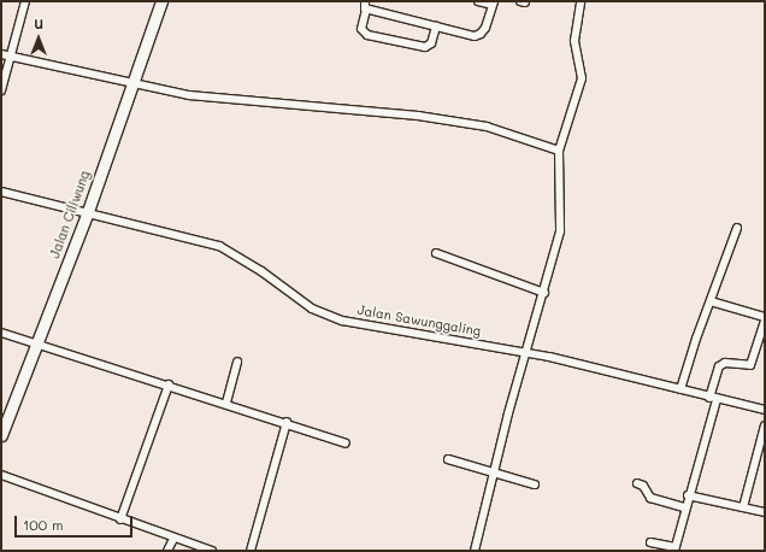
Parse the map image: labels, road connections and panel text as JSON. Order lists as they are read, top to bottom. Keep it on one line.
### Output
{"streets":{"main road":["Jalan Ciliwung"],"street":["Jalan Sawunggaling"]},"crossings":[["Jalan Ciliwung","Jalan Sawunggaling"]],"scale_bar":"100 m","north":"top"}
